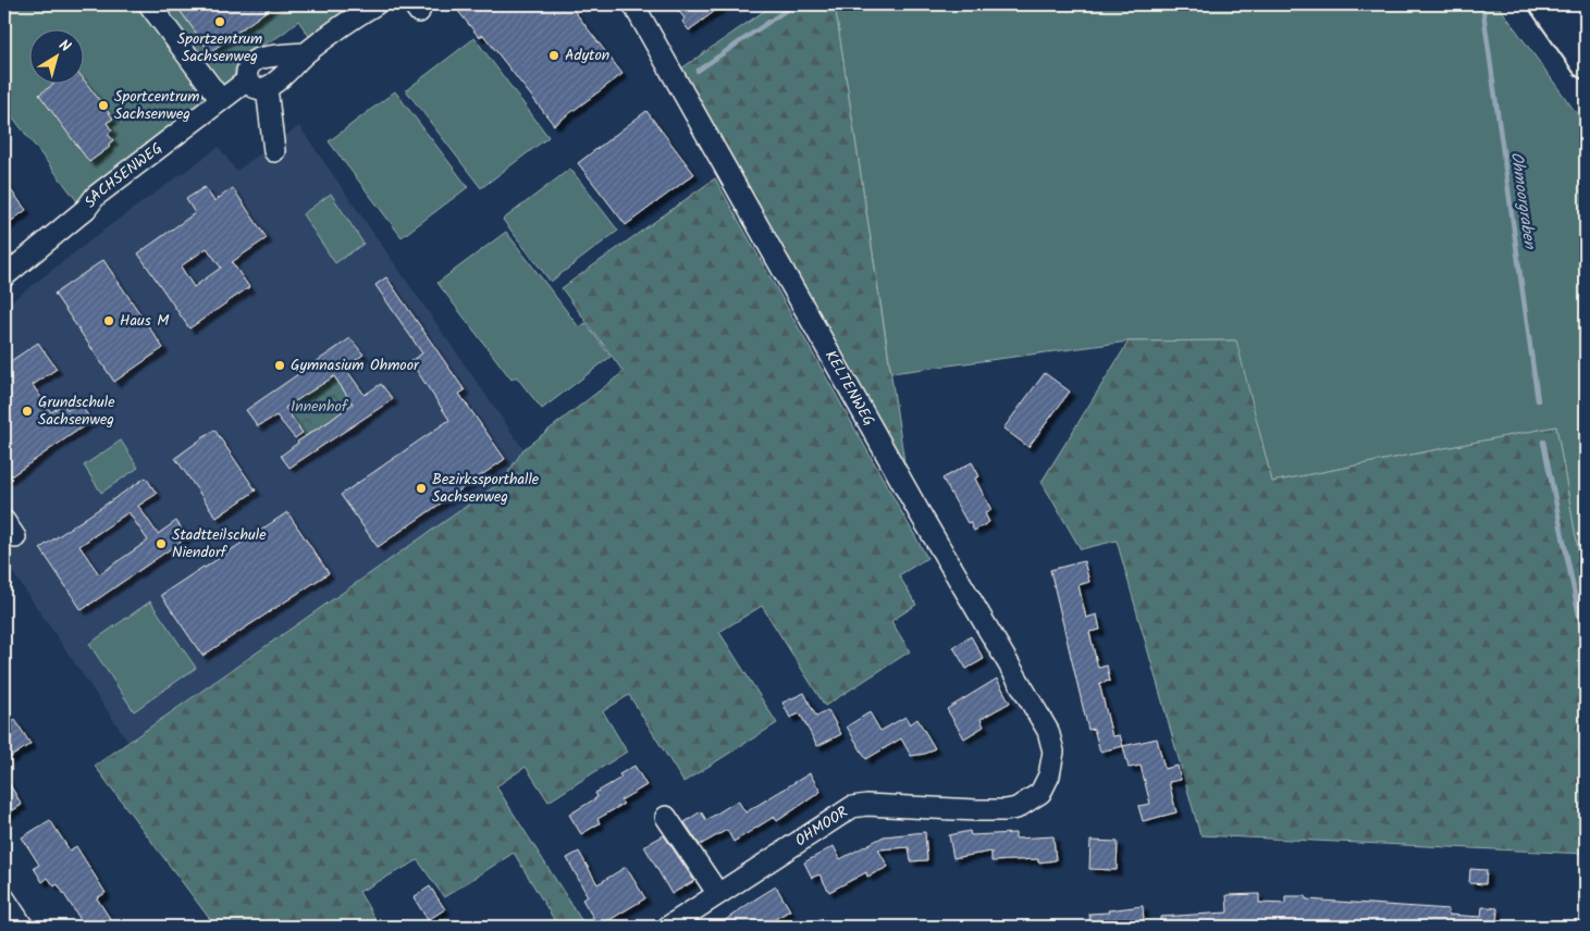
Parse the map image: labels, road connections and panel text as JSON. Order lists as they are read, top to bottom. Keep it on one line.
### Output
{"streets":{"street":["SACHSENWEG","KELTENWEG","OHMOOR"]},"crossings":[["KELTENWEG","OHMOOR"]],"water":["Ohmoorgraben"],"parks":["Innenhof"],"places":["Sportzentrum Sachsenweg","Adyton","Sportcentrum Sachsenweg","Haus M","Gymnasium Ohmoor","Grundschule Sachsenweg","Bezirkssporthalle Sachsenweg","Stadtteilschule Niendorf"],"north":"top right"}
